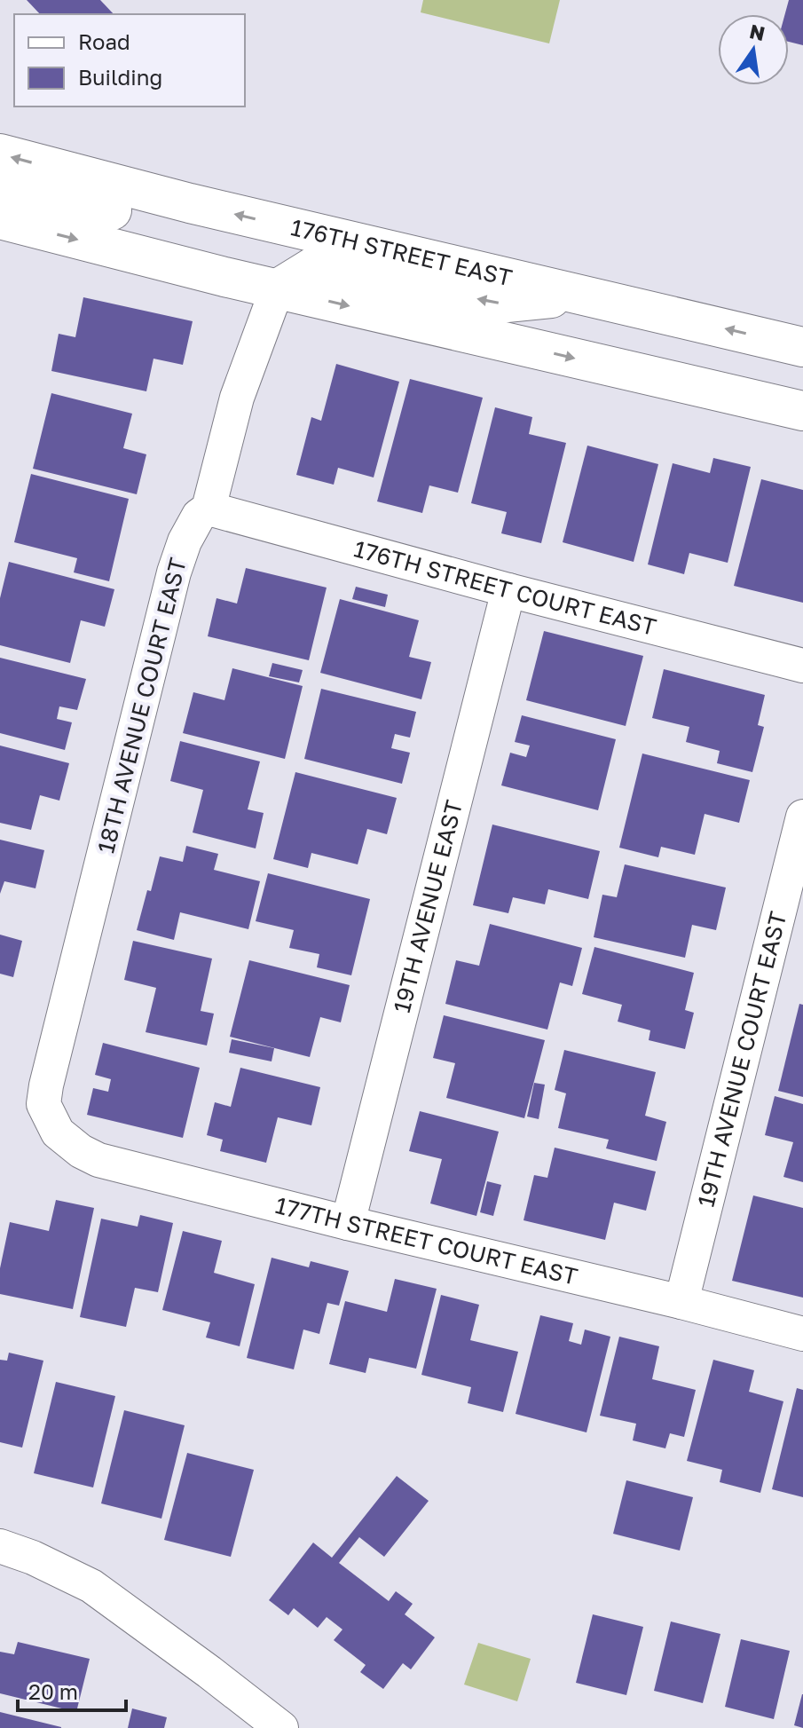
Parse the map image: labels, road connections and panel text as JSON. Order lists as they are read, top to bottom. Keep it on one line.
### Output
{"streets":{"main road":["176TH STREET EAST"],"street":["176TH STREET COURT EAST","18TH AVENUE COURT EAST","19TH AVENUE EAST","19TH AVENUE COURT EAST","177TH STREET COURT EAST"]},"crossings":[["176TH STREET COURT EAST","18TH AVENUE COURT EAST"],["176TH STREET COURT EAST","19TH AVENUE EAST"],["18TH AVENUE COURT EAST","177TH STREET COURT EAST"],["19TH AVENUE EAST","177TH STREET COURT EAST"],["19TH AVENUE COURT EAST","177TH STREET COURT EAST"]],"legend":["Road","Building"],"scale_bar":"20 m","north":"top"}
